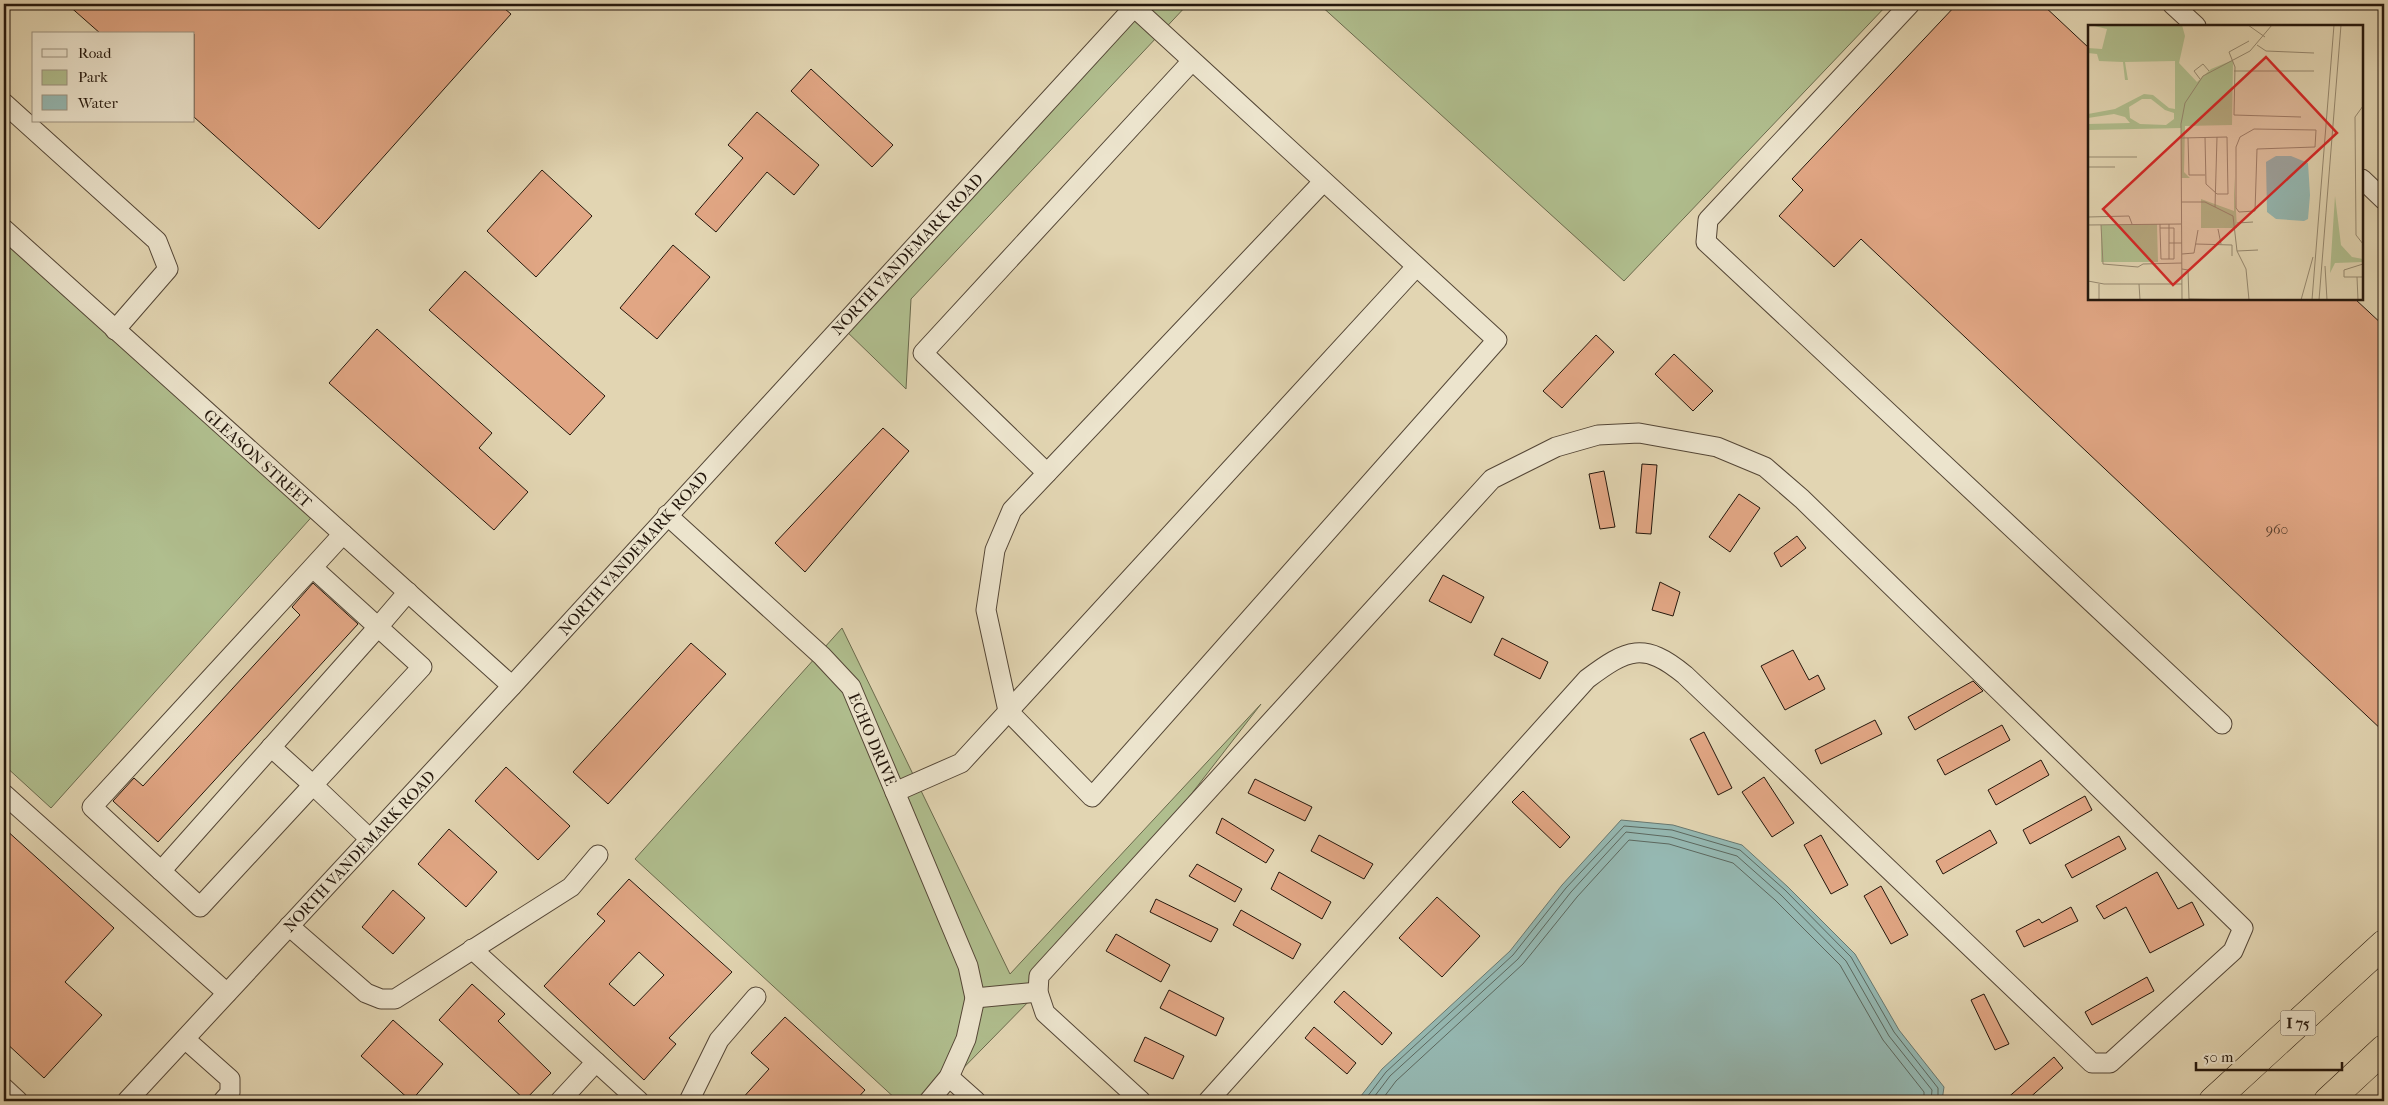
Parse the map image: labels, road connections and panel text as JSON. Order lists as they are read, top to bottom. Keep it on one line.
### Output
{"streets":{"highway":["I 75"],"street":["NORTH VANDEMARK ROAD","GLEASON STREET","ECHO DRIVE"]},"crossings":[["NORTH VANDEMARK ROAD","GLEASON STREET"],["NORTH VANDEMARK ROAD","ECHO DRIVE"]],"house_numbers":["960"],"legend":["Road","Park","Water"],"scale_bar":"50 m"}
